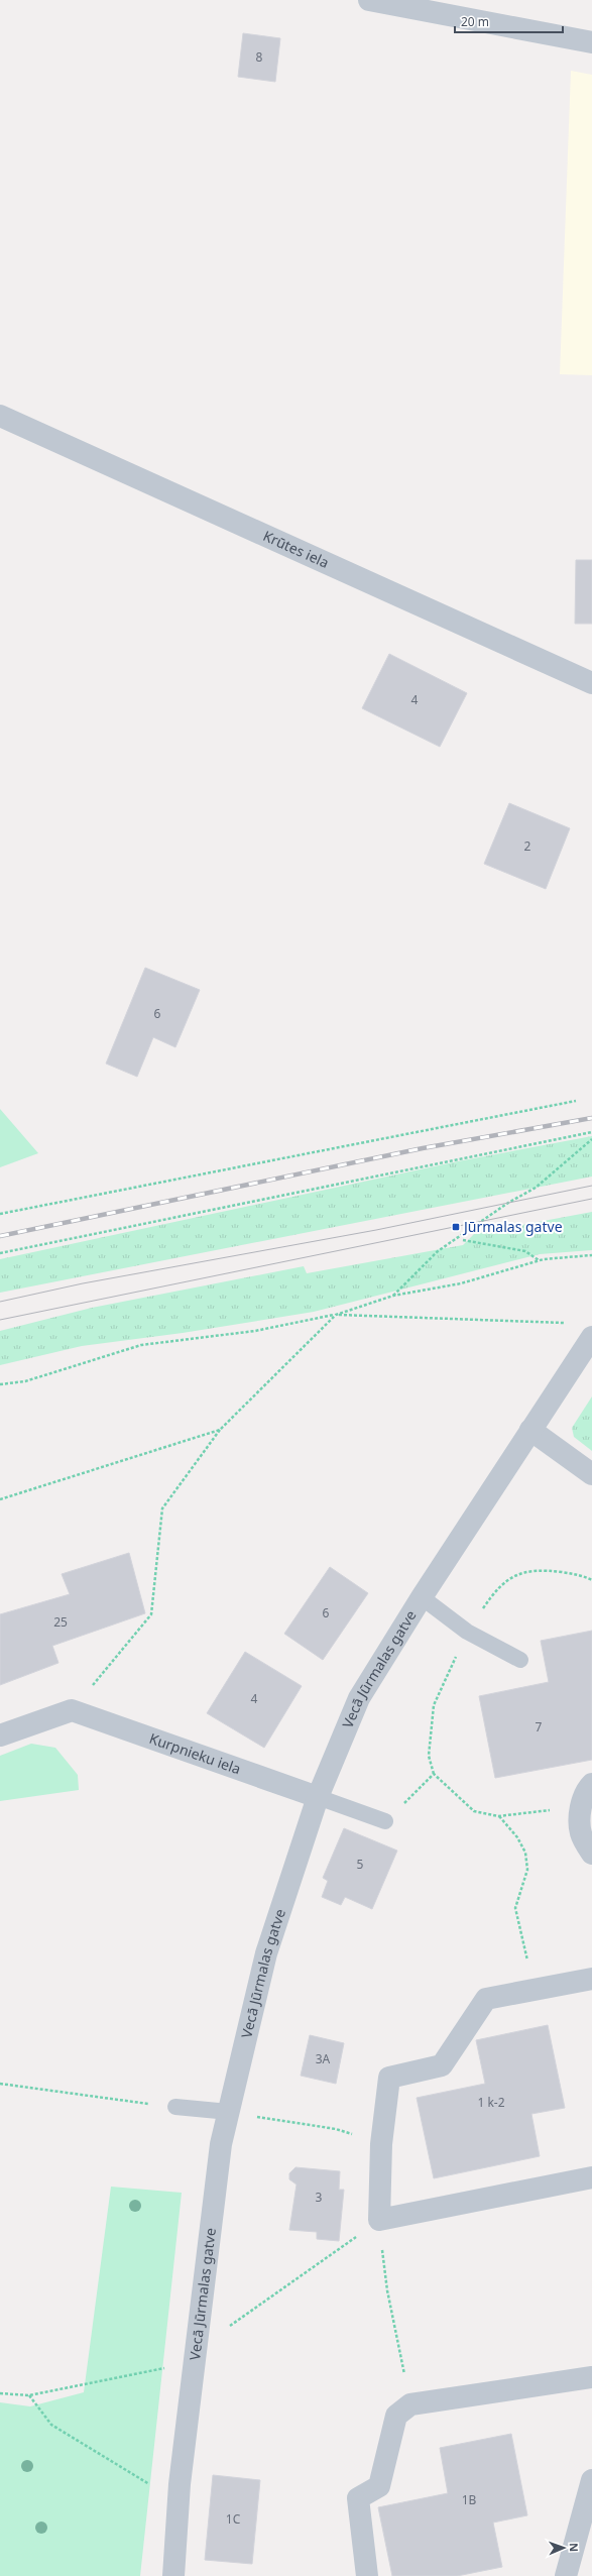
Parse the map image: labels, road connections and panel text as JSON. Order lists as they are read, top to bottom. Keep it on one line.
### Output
{"streets":{"street":["Krūtes iela","Vecā Jūrmalas gatve","Kurpnieku iela"]},"crossings":[["Vecā Jūrmalas gatve","Kurpnieku iela"]],"places":{"transit":["Jūrmalas gatve"]},"house_numbers":["8","4","2","6","6","25","4","7","5","3A","1 k-2","3","1B","1C"],"scale_bar":"20 m","north":"right"}
